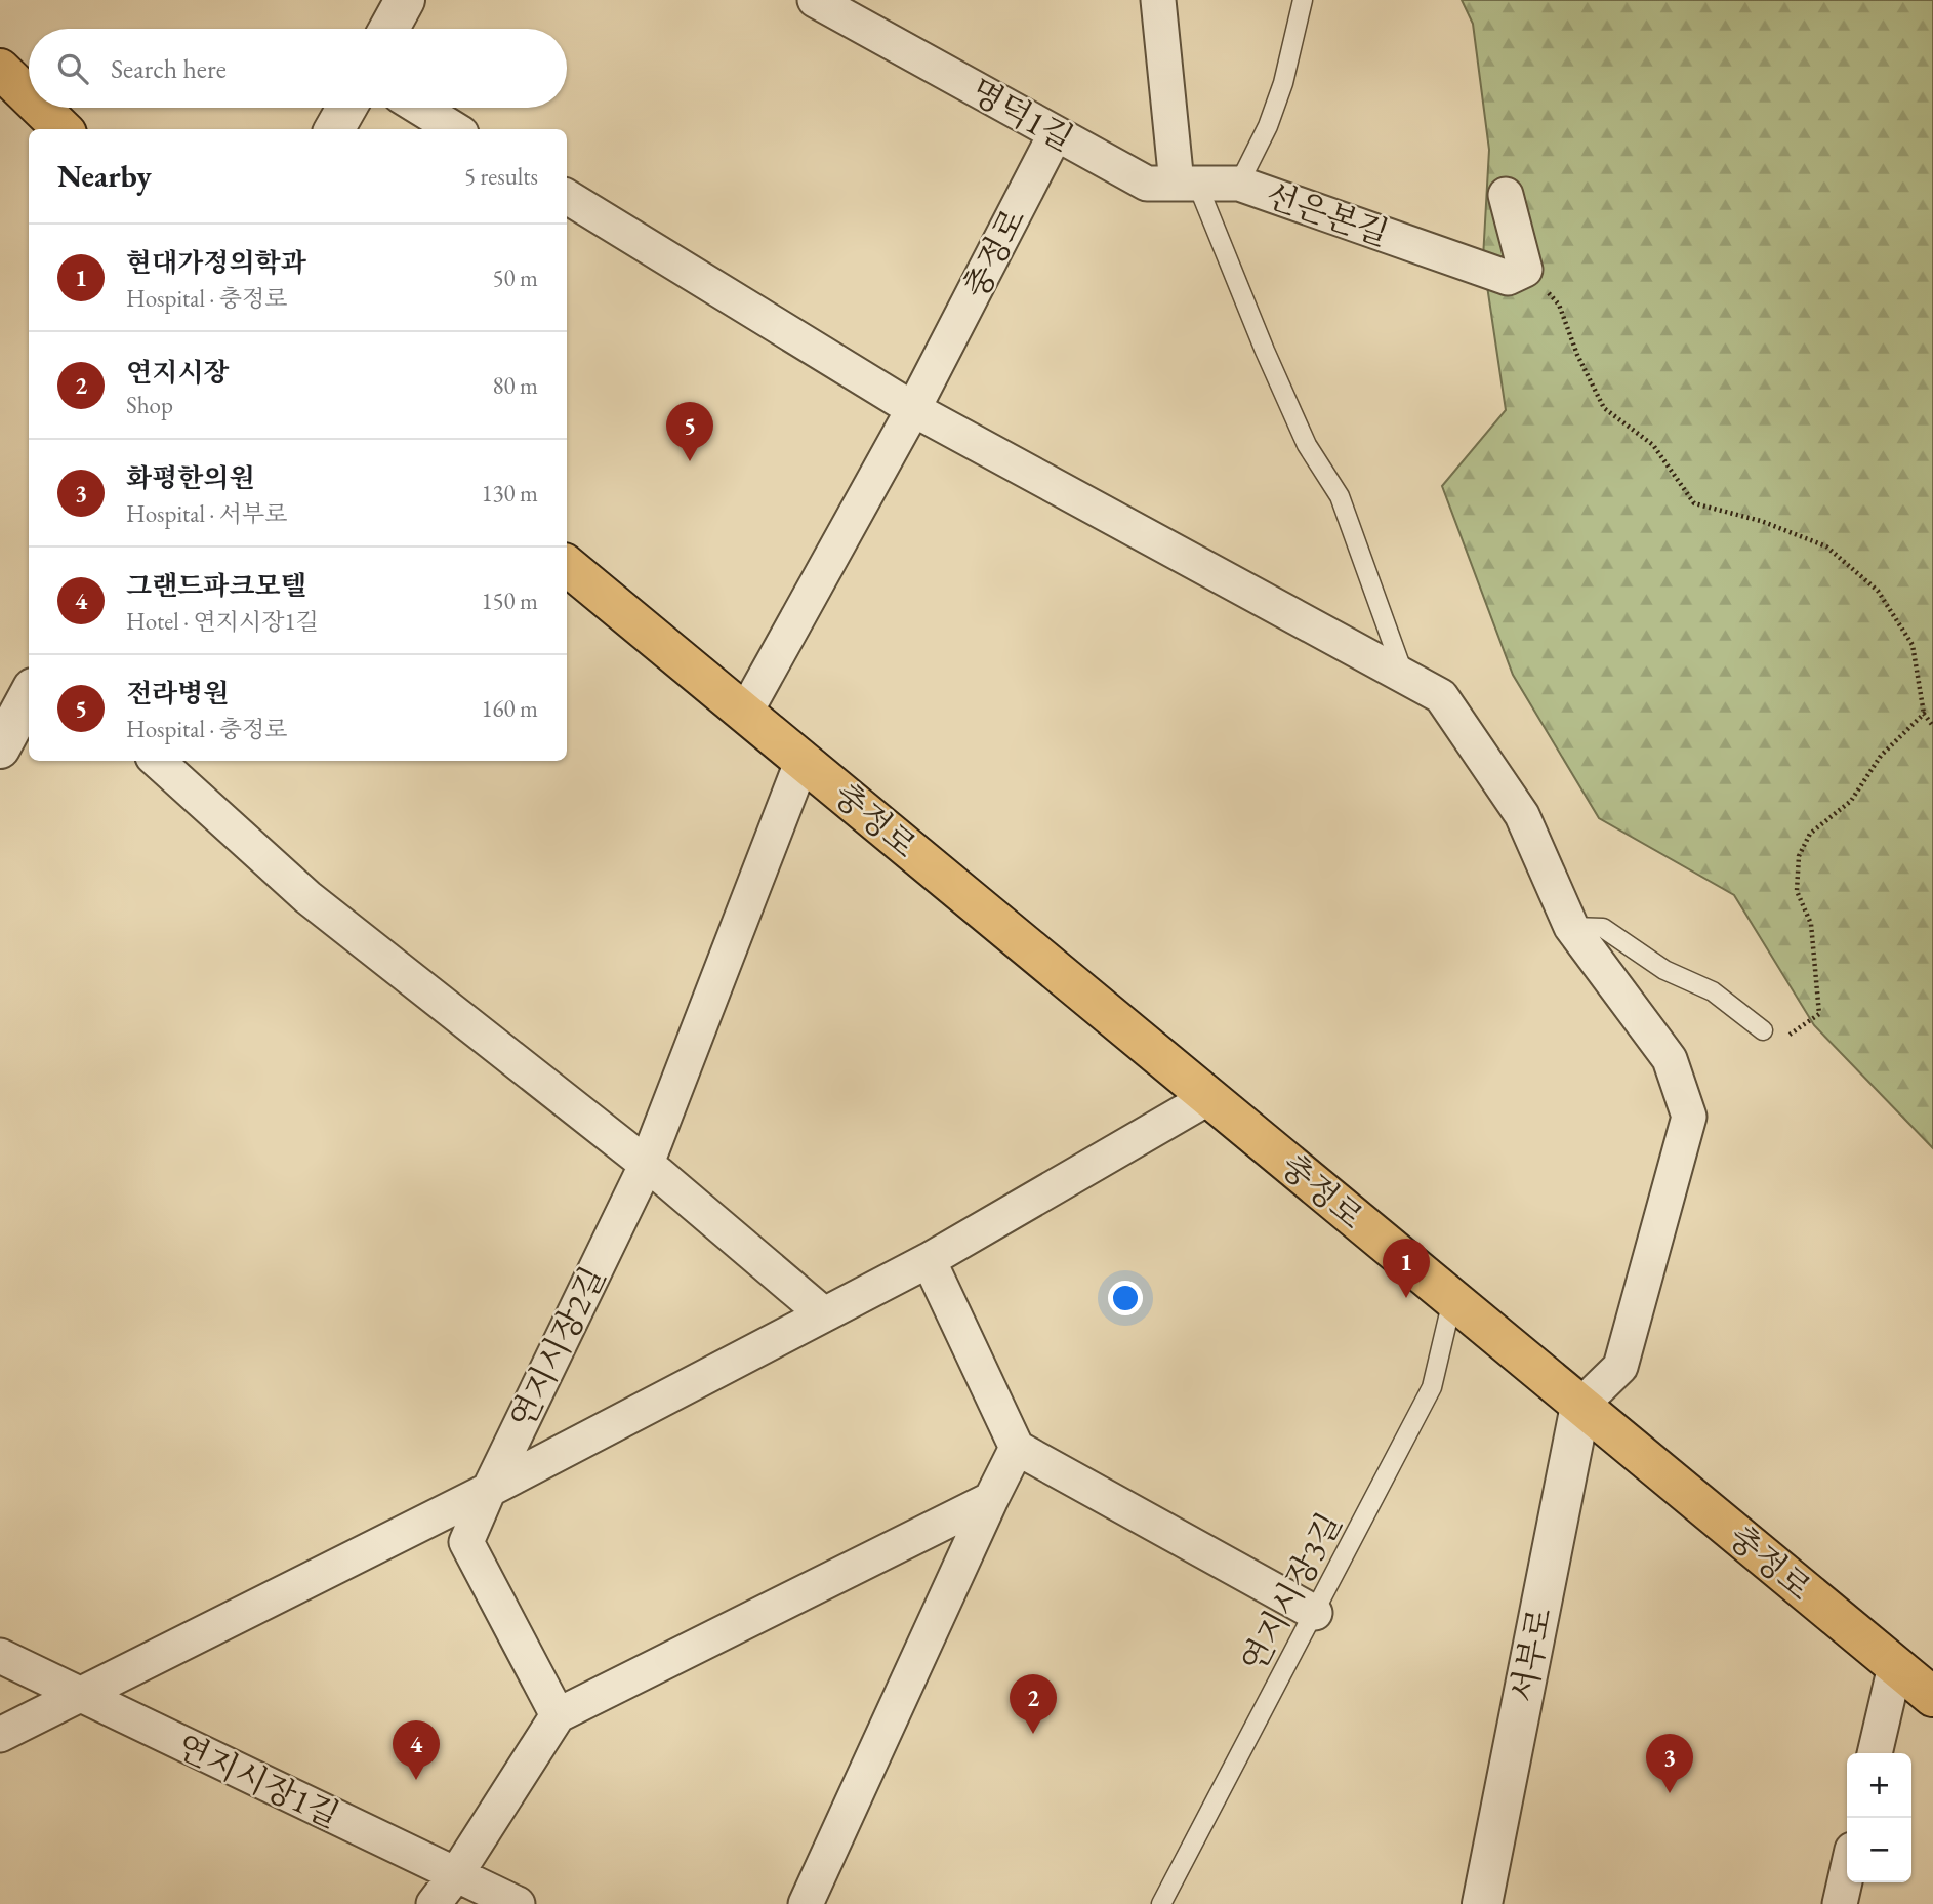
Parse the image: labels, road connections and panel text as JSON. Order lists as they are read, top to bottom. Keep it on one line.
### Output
{"streets":{"main road":["충정로"],"street":["명덕1길","선은본길","연지시장2길","서부로","연지시장1길"],"lane":["연지시장3길"]},"crossings":[["명덕1길","선은본길"],["명덕1길","충정로"],["충정로","연지시장2길"],["충정로","연지시장3길"],["충정로","서부로"]],"page":{"search":"Search here","heading":["Nearby","5 results"],"list":[{"mark":"1","name":"현대가정의학과","note":"Hospital · 충정로","value":"50 m"},{"mark":"2","name":"연지시장","note":"Shop","value":"80 m"},{"mark":"3","name":"화평한의원","note":"Hospital · 서부로","value":"130 m"},{"mark":"4","name":"그랜드파크모텔","note":"Hotel · 연지시장1길","value":"150 m"},{"mark":"5","name":"전라병원","note":"Hospital · 충정로","value":"160 m"}],"pins":["5","1","2","4","3"],"map_buttons":["+","−"]}}
